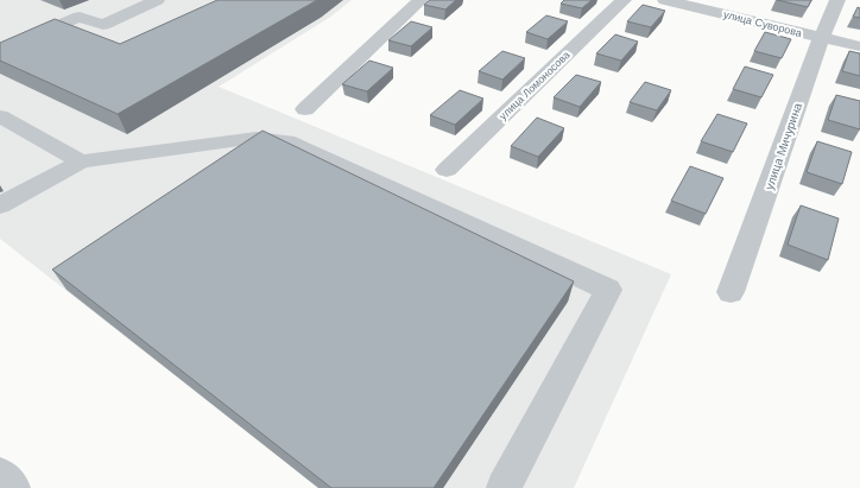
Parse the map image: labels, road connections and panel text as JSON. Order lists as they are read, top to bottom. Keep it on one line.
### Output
{"streets":{"street":["улица Суворова","улица Ломоносова","улица Мичурина"]},"crossings":[["улица Суворова","улица Мичурина"]]}
